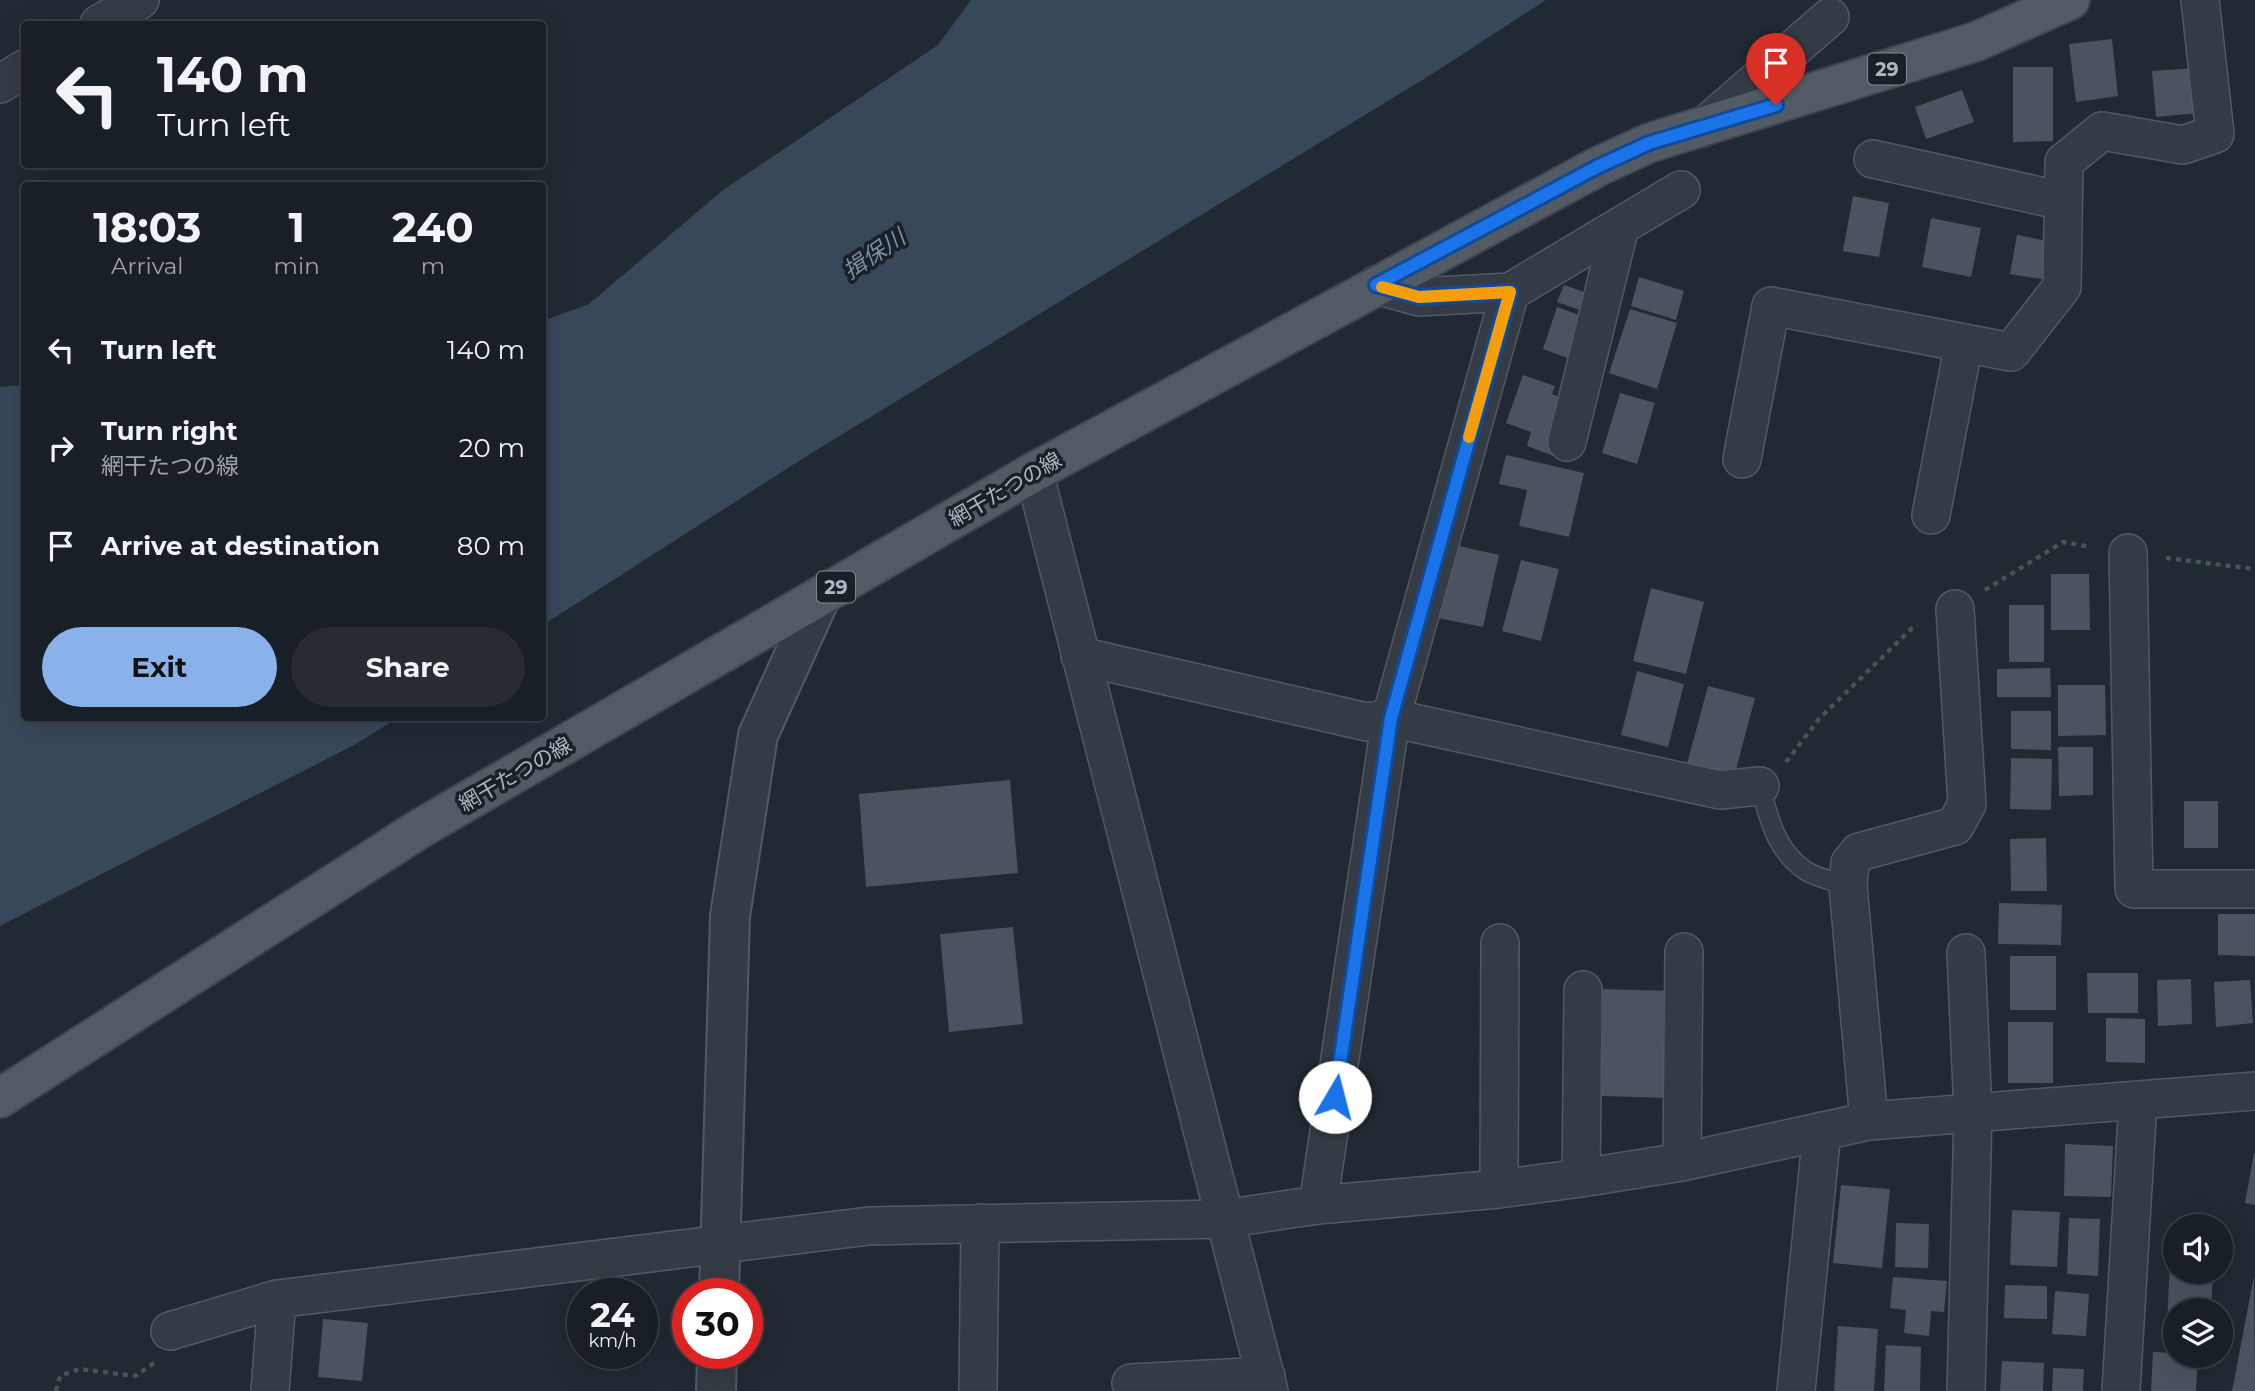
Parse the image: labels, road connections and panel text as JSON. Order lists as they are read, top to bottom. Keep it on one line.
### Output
{"streets":{"main road":["29","網干たつの線"]},"water":["揖保川"],"page":{"turn":["140 m","Turn left"],"eta":["18:03","Arrival","1","min","240","m"],"list":[{"name":"Turn left","value":"140 m"},{"name":"Turn right","note":"網干たつの線","value":"20 m"},{"name":"Arrive at destination","value":"80 m"}],"buttons":["Exit","Share"],"speed":"24 km/h","limit":"30"}}
